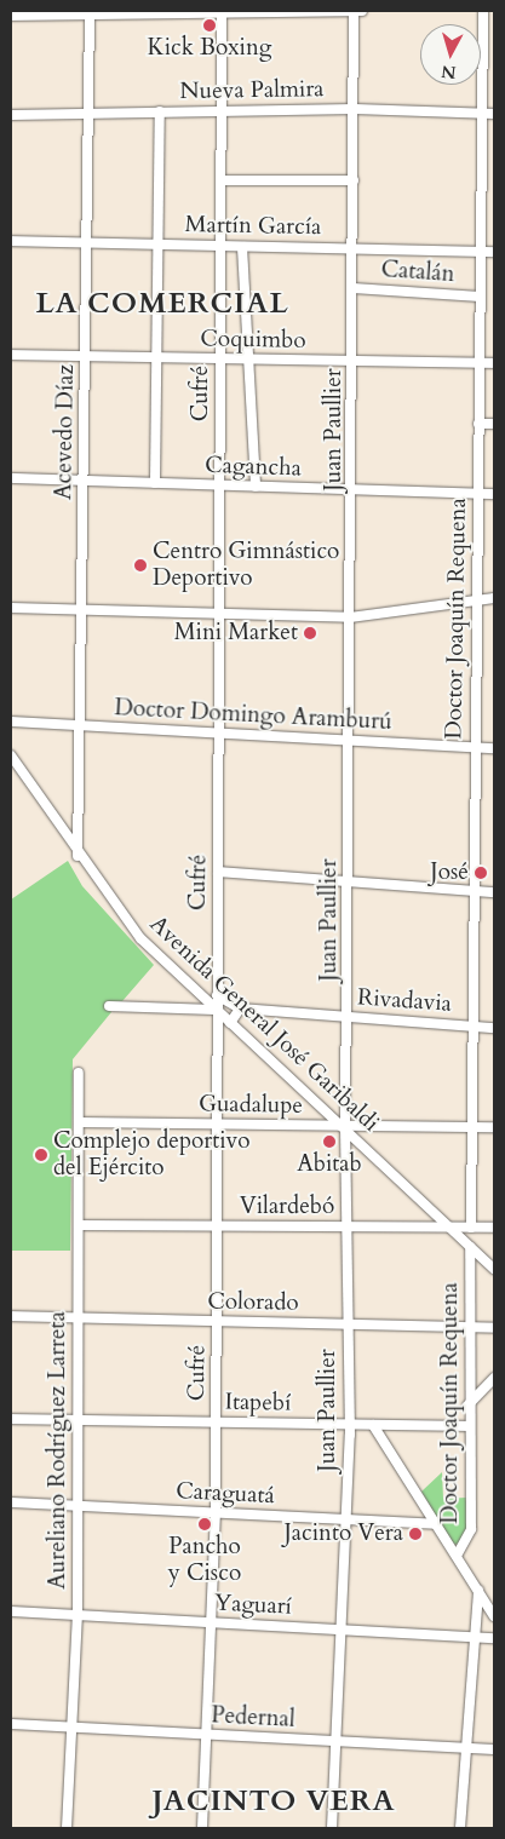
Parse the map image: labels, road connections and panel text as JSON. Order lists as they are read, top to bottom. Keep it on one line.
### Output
{"streets":{"street":["Nueva Palmira","Martín García","Catalán","Coquimbo","Cufré","Juan Paullier","Acevedo Díaz","Cagancha","Doctor Joaquín Requena","Doctor Domingo Aramburú","Rivadavia","Avenida General José Garibaldi","Guadalupe","Vilardebó","Colorado","Itapebí","Aureliano Rodríguez Larreta","Caraguatá","Yaguarí","Pedernal"]},"crossings":[["Nueva Palmira","Cufré"],["Nueva Palmira","Juan Paullier"],["Nueva Palmira","Acevedo Díaz"],["Nueva Palmira","Doctor Joaquín Requena"],["Martín García","Cufré"],["Martín García","Juan Paullier"],["Martín García","Acevedo Díaz"],["Martín García","Doctor Joaquín Requena"],["Catalán","Juan Paullier"],["Catalán","Doctor Joaquín Requena"],["Coquimbo","Cufré"],["Coquimbo","Juan Paullier"],["Coquimbo","Acevedo Díaz"],["Coquimbo","Doctor Joaquín Requena"],["Cufré","Cagancha"],["Cufré","Doctor Domingo Aramburú"],["Cufré","Rivadavia"],["Cufré","Avenida General José Garibaldi"],["Cufré","Guadalupe"],["Cufré","Vilardebó"],["Cufré","Colorado"],["Cufré","Itapebí"],["Cufré","Caraguatá"],["Cufré","Yaguarí"],["Cufré","Pedernal"],["Juan Paullier","Cagancha"],["Juan Paullier","Doctor Domingo Aramburú"],["Juan Paullier","Rivadavia"],["Juan Paullier","Avenida General José Garibaldi"],["Juan Paullier","Guadalupe"],["Juan Paullier","Vilardebó"],["Juan Paullier","Colorado"],["Juan Paullier","Itapebí"],["Juan Paullier","Caraguatá"],["Juan Paullier","Yaguarí"],["Juan Paullier","Pedernal"],["Acevedo Díaz","Cagancha"],["Acevedo Díaz","Doctor Domingo Aramburú"],["Acevedo Díaz","Avenida General José Garibaldi"],["Cagancha","Doctor Joaquín Requena"],["Doctor Joaquín Requena","Doctor Domingo Aramburú"],["Doctor Joaquín Requena","Rivadavia"],["Doctor Joaquín Requena","Avenida General José Garibaldi"],["Doctor Joaquín Requena","Guadalupe"],["Doctor Joaquín Requena","Vilardebó"],["Doctor Joaquín Requena","Colorado"],["Doctor Joaquín Requena","Itapebí"],["Avenida General José Garibaldi","Guadalupe"],["Avenida General José Garibaldi","Vilardebó"],["Guadalupe","Aureliano Rodríguez Larreta"],["Vilardebó","Aureliano Rodríguez Larreta"],["Colorado","Aureliano Rodríguez Larreta"],["Itapebí","Aureliano Rodríguez Larreta"],["Aureliano Rodríguez Larreta","Caraguatá"],["Aureliano Rodríguez Larreta","Yaguarí"],["Aureliano Rodríguez Larreta","Pedernal"]],"districts":["LA COMERCIAL","JACINTO VERA"],"places":["Kick Boxing","Centro Gimnástico Deportivo","Mini Market","José","Abitab","Complejo deportivo del Ejército","Pancho y Cisco","Jacinto Vera"],"north":"bottom"}
